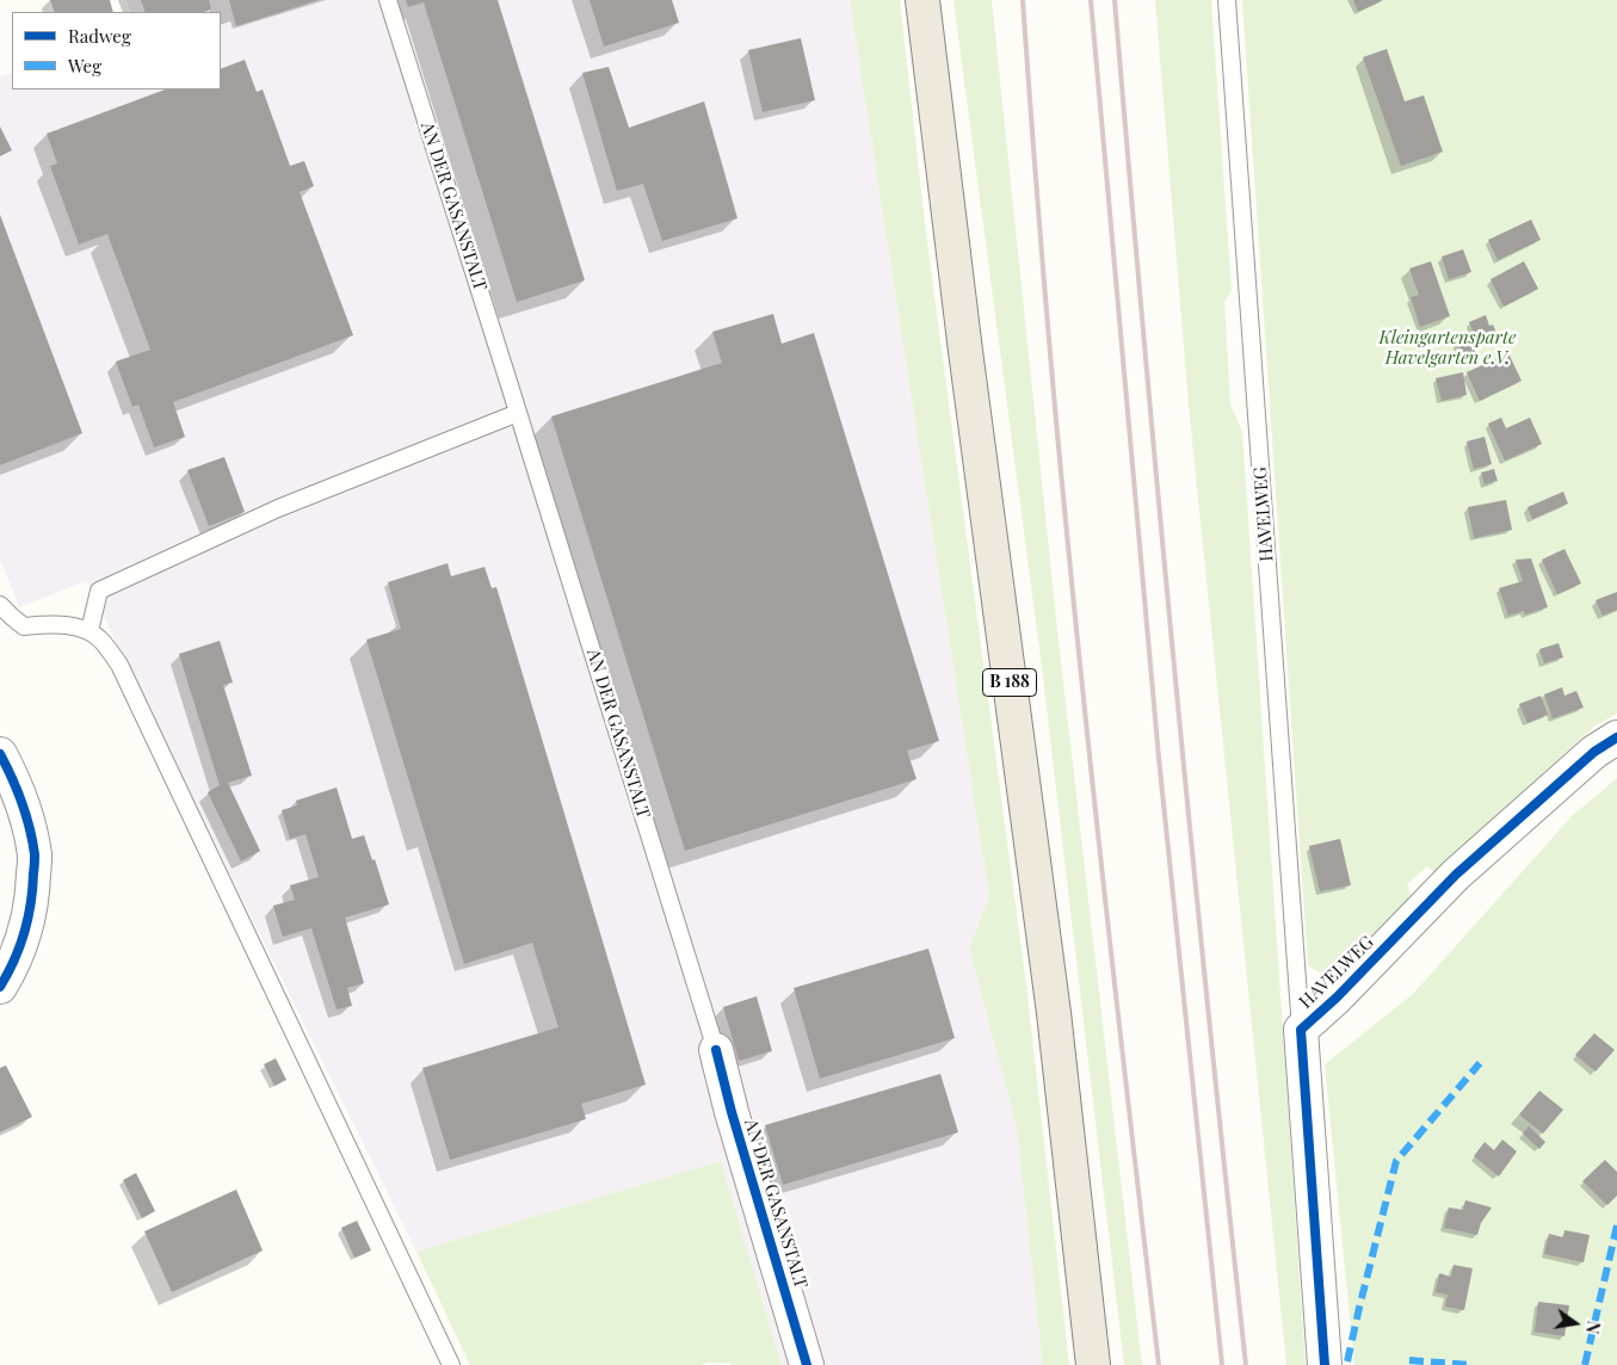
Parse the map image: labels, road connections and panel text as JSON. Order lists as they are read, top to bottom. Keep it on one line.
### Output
{"streets":{"main road":["B 188"],"street":["AN DER GASANSTALT","HAVELWEG"]},"parks":["Kleingartensparte Havelgarten e.V."],"legend":["Radweg","Weg"],"north":"right"}
